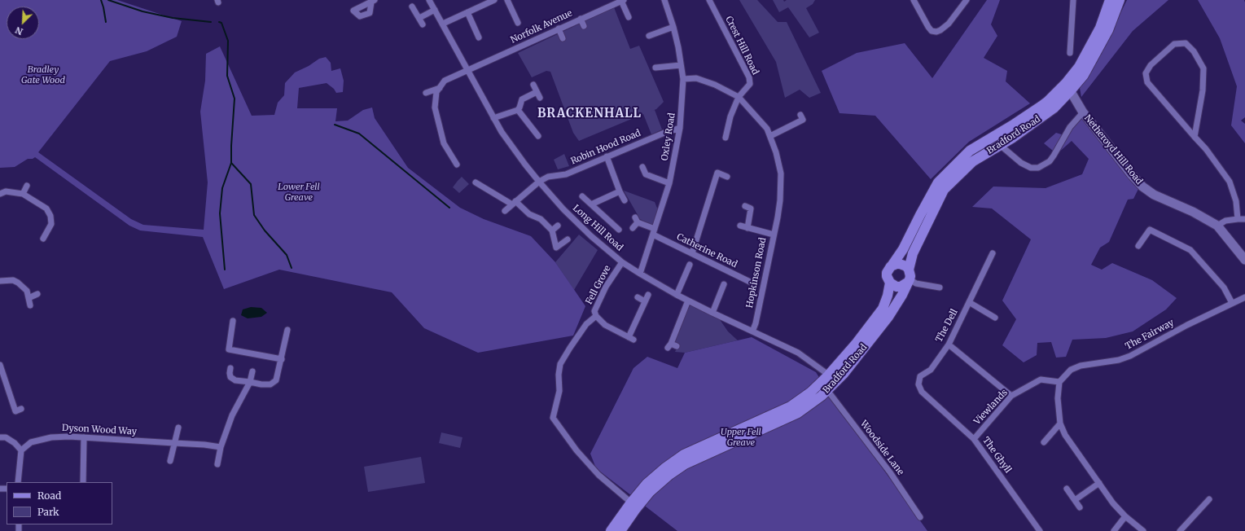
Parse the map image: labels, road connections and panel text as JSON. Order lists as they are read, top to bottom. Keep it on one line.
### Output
{"streets":{"main road":["Bradford Road"],"street":["Norfolk Avenue","Crest Hill Road","Oxley Road","Robin Hood Road","Netheroyd Hill Road","Long Hill Road","Catherine Road","Hopkinson Road","Fell Grove","The Dell","The Fairway","Viewlands","Dyson Wood Way","Woodside Lane","The Ghyll"]},"crossings":[["Norfolk Avenue","Long Hill Road"],["Crest Hill Road","Hopkinson Road"],["Bradford Road","Netheroyd Hill Road"],["Bradford Road","Long Hill Road"],["Bradford Road","Fell Grove"],["Bradford Road","Woodside Lane"],["Oxley Road","Robin Hood Road"],["Oxley Road","Long Hill Road"],["Oxley Road","Catherine Road"],["Oxley Road","Hopkinson Road"],["Robin Hood Road","Long Hill Road"],["Long Hill Road","Hopkinson Road"],["Long Hill Road","Fell Grove"],["Catherine Road","Hopkinson Road"],["The Dell","The Ghyll"],["The Fairway","Viewlands"],["Viewlands","The Ghyll"]],"districts":["BRACKENHALL"],"parks":["Bradley Gate Wood","Lower Fell Greave","Upper Fell Greave"],"legend":["Road","Park"],"north":"bottom left"}
